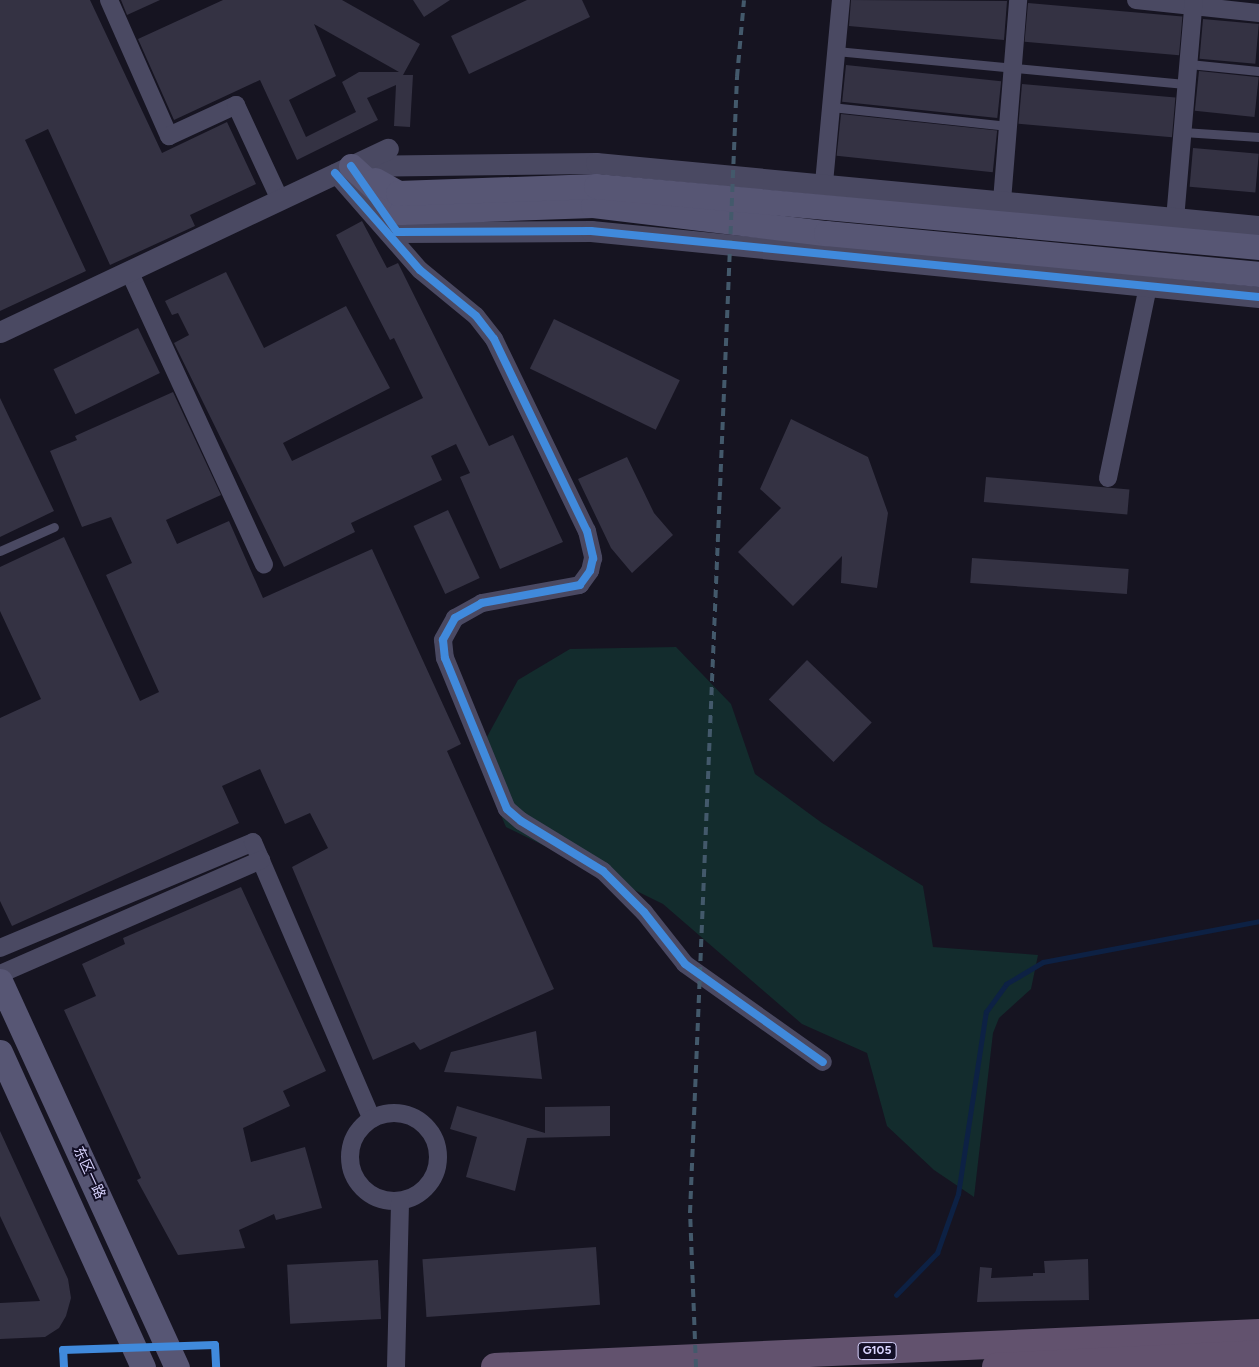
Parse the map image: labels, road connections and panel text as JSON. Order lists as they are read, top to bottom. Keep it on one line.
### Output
{"streets":{"highway":["G105"],"main road":["东区一路"]}}
